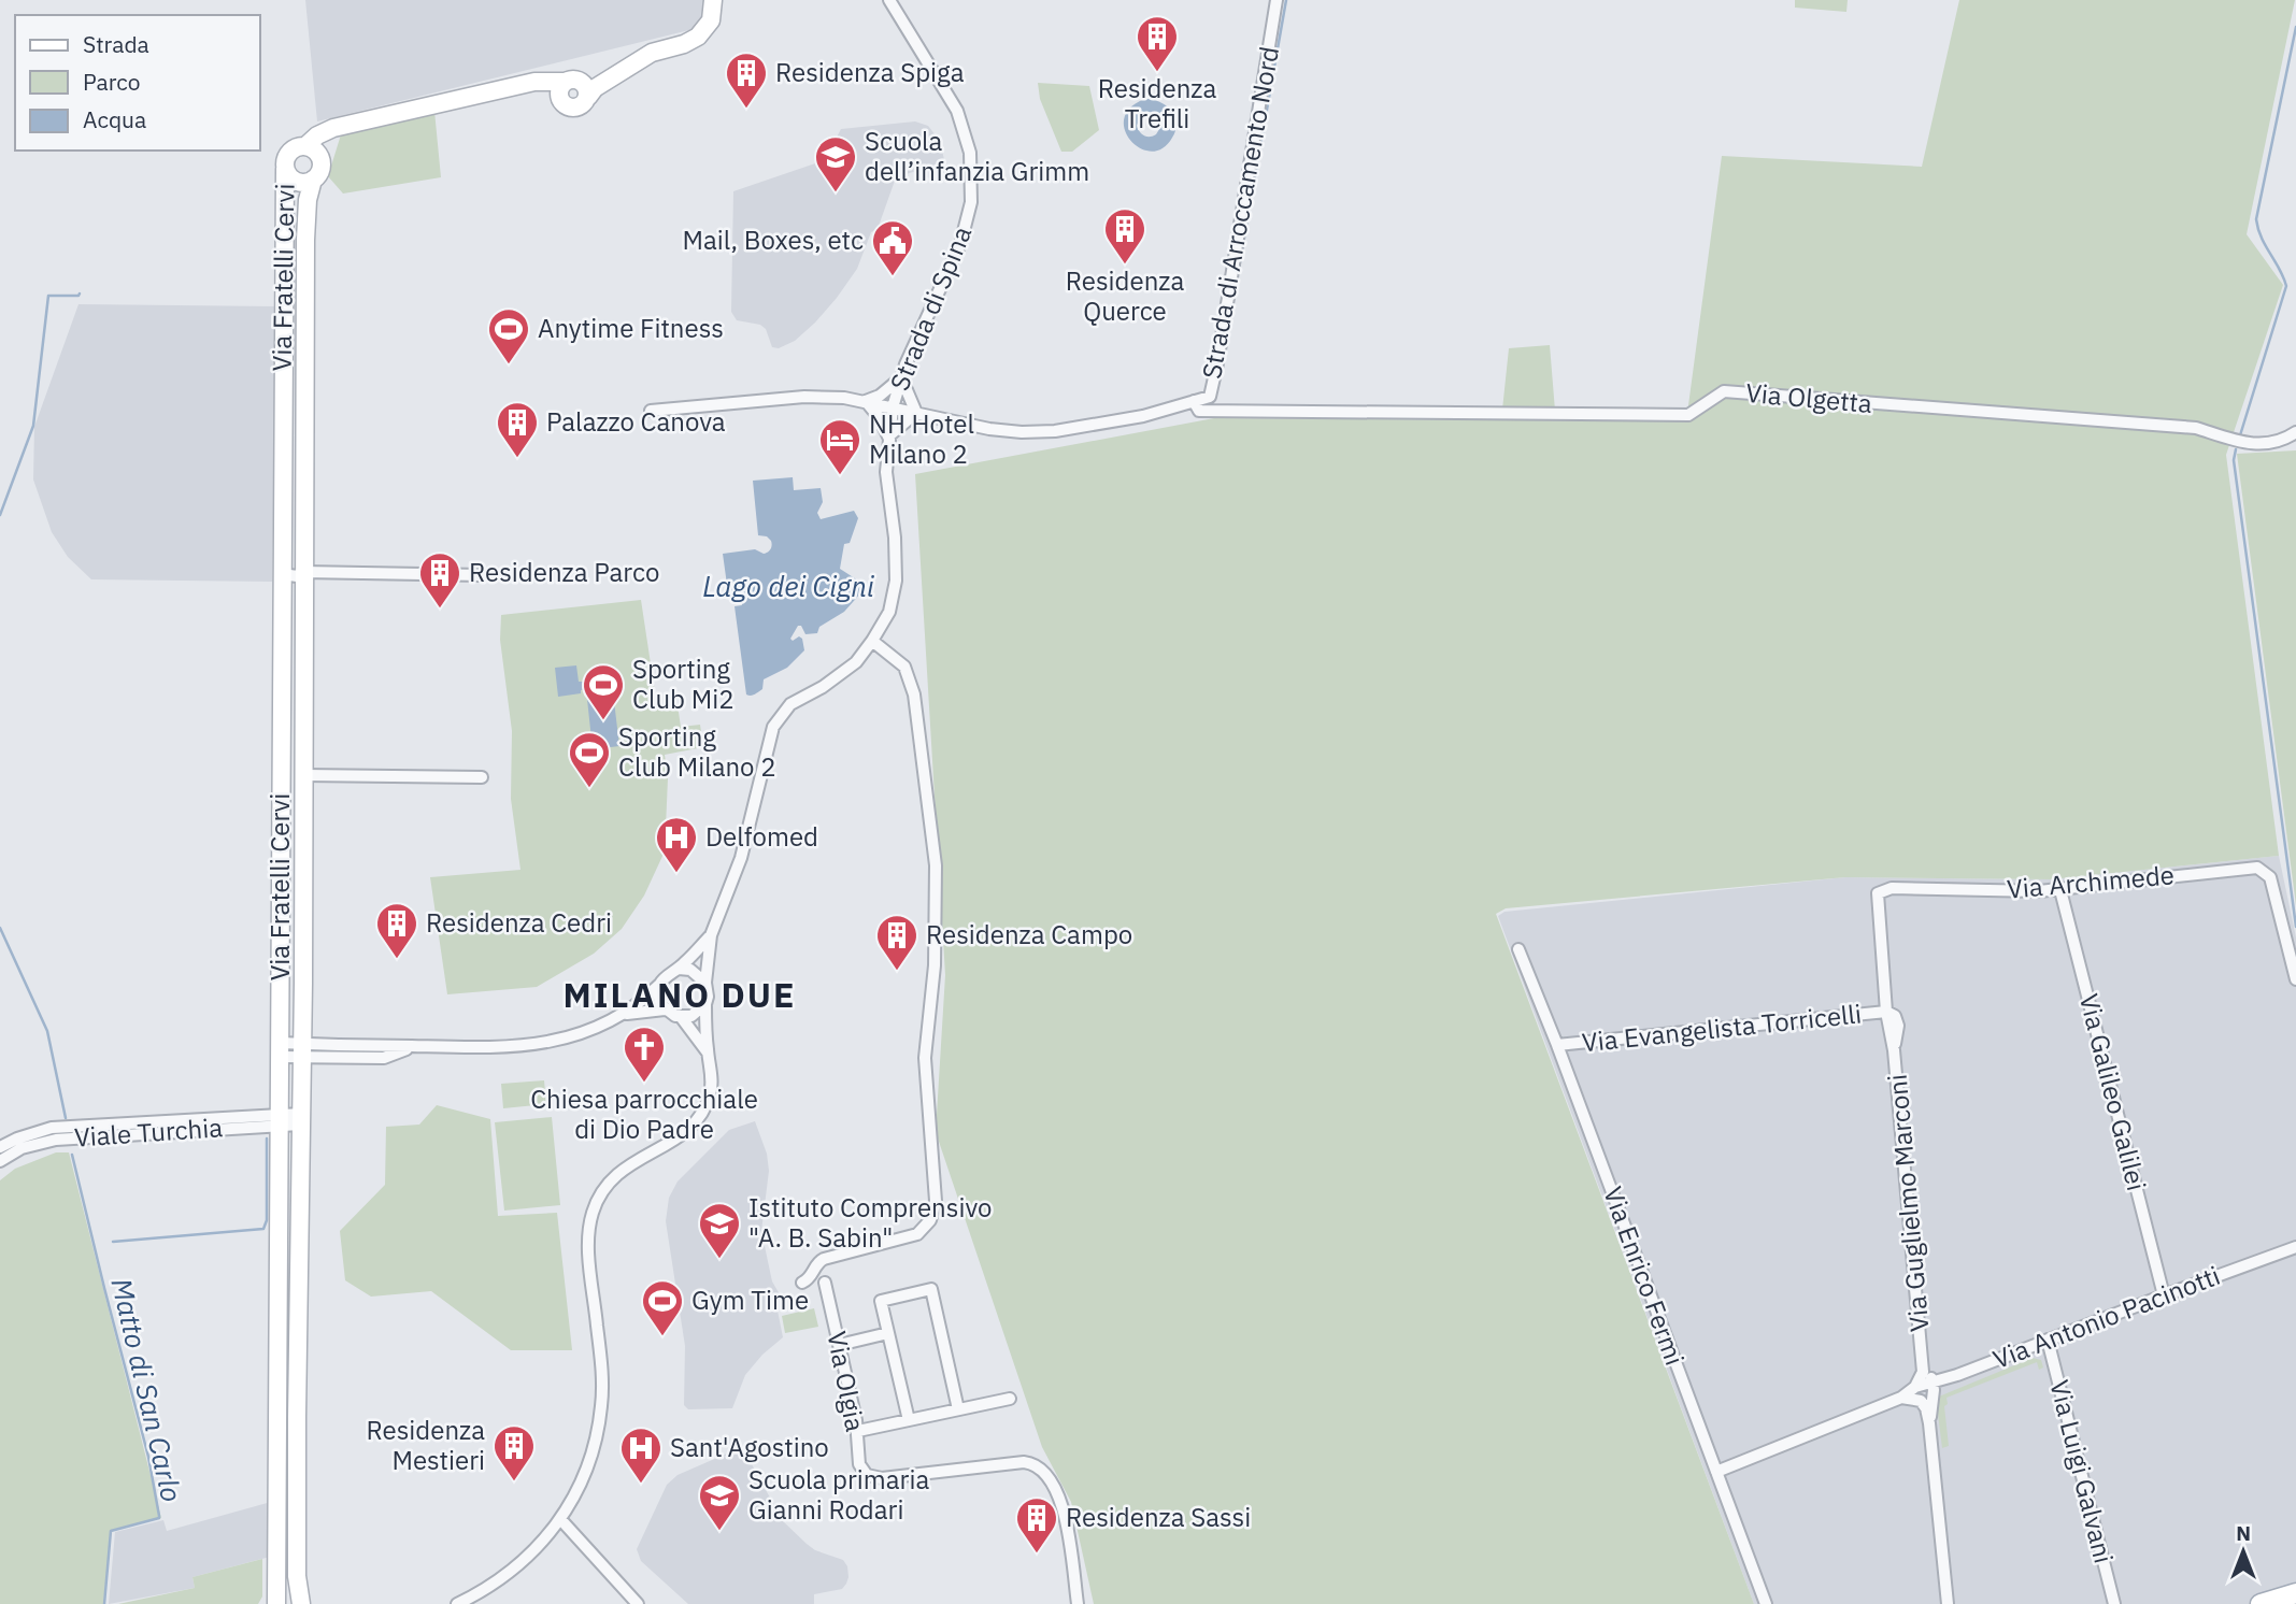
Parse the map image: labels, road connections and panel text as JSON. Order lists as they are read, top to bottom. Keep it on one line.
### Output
{"streets":{"street":["Strada di Arroccamento Nord","Via Fratelli Cervi","Strada di Spina","Via Olgetta","Via Archimede","Via Evangelista Torricelli","Via Galileo Galilei","Viale Turchia","Via Guglielmo Marconi","Via Enrico Fermi","Via Antonio Pacinotti","Via Olgia","Via Luigi Galvani"]},"crossings":[["Strada di Arroccamento Nord","Strada di Spina"],["Strada di Arroccamento Nord","Via Olgetta"],["Via Fratelli Cervi","Viale Turchia"],["Via Archimede","Via Galileo Galilei"],["Via Archimede","Via Guglielmo Marconi"],["Via Evangelista Torricelli","Via Guglielmo Marconi"],["Via Evangelista Torricelli","Via Enrico Fermi"],["Via Galileo Galilei","Via Antonio Pacinotti"],["Via Guglielmo Marconi","Via Antonio Pacinotti"],["Via Antonio Pacinotti","Via Luigi Galvani"]],"districts":["MILANO DUE"],"water":["Lago dei Cigni","Matto di San Carlo"],"places":{"building":["Residenza Trefili","Residenza Spiga","Residenza Querce","Palazzo Canova","Residenza Parco","Residenza Cedri","Residenza Campo","Residenza Mestieri","Residenza Sassi"],"school or university":["Scuola dell’infanzia Grimm","Istituto Comprensivo \"A. B. Sabin\"","Scuola primaria Gianni Rodari"],"public building":["Mail, Boxes, etc"],"sports":["Anytime Fitness","Sporting Club Mi2","Sporting Club Milano 2","Gym Time"],"hotel":["NH Hotel Milano 2"],"hospital":["Delfomed","Sant'Agostino"],"church":["Chiesa parrocchiale di Dio Padre"]},"legend":["Strada","Parco","Acqua"],"north":"top"}
